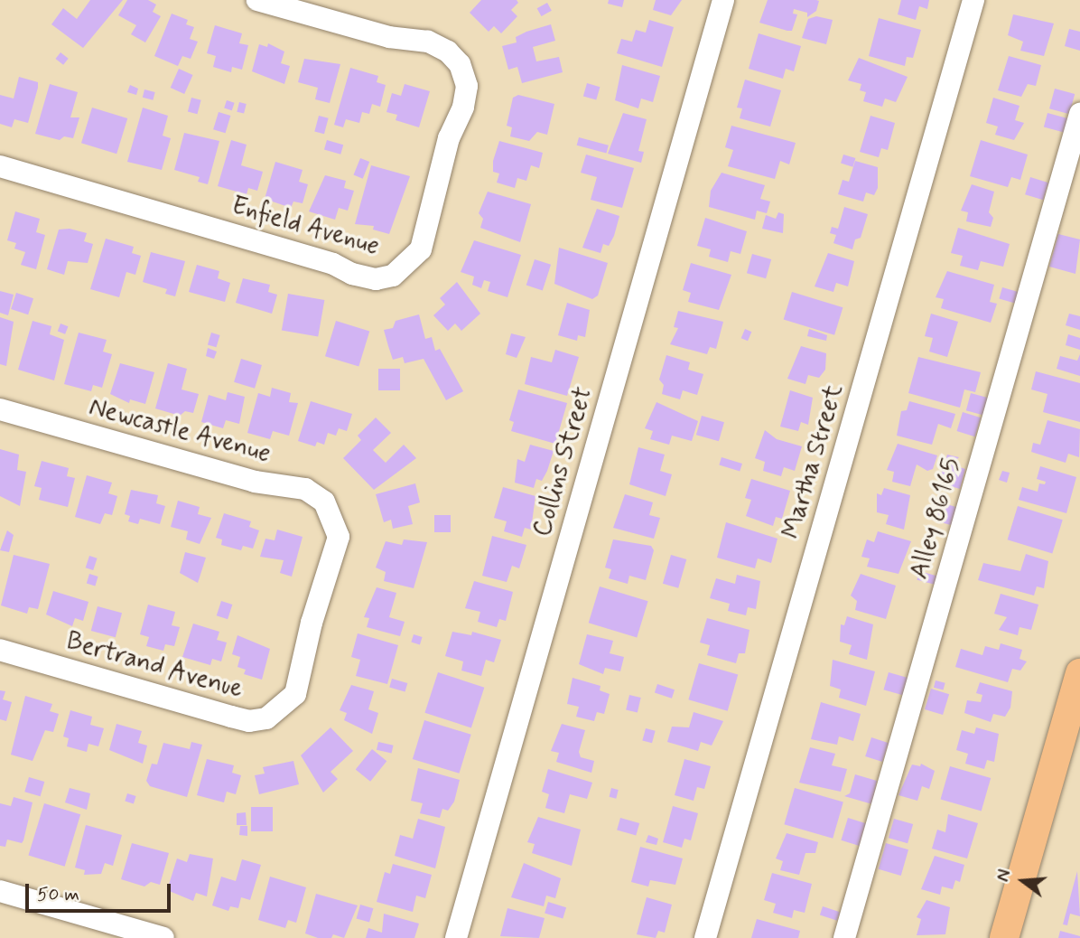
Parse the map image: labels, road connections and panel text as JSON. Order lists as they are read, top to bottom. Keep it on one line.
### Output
{"streets":{"street":["Enfield Avenue","Newcastle Avenue","Collins Street","Martha Street","Alley 86165","Bertrand Avenue"]},"crossings":[["Newcastle Avenue","Bertrand Avenue"]],"scale_bar":"50 m","north":"left"}
